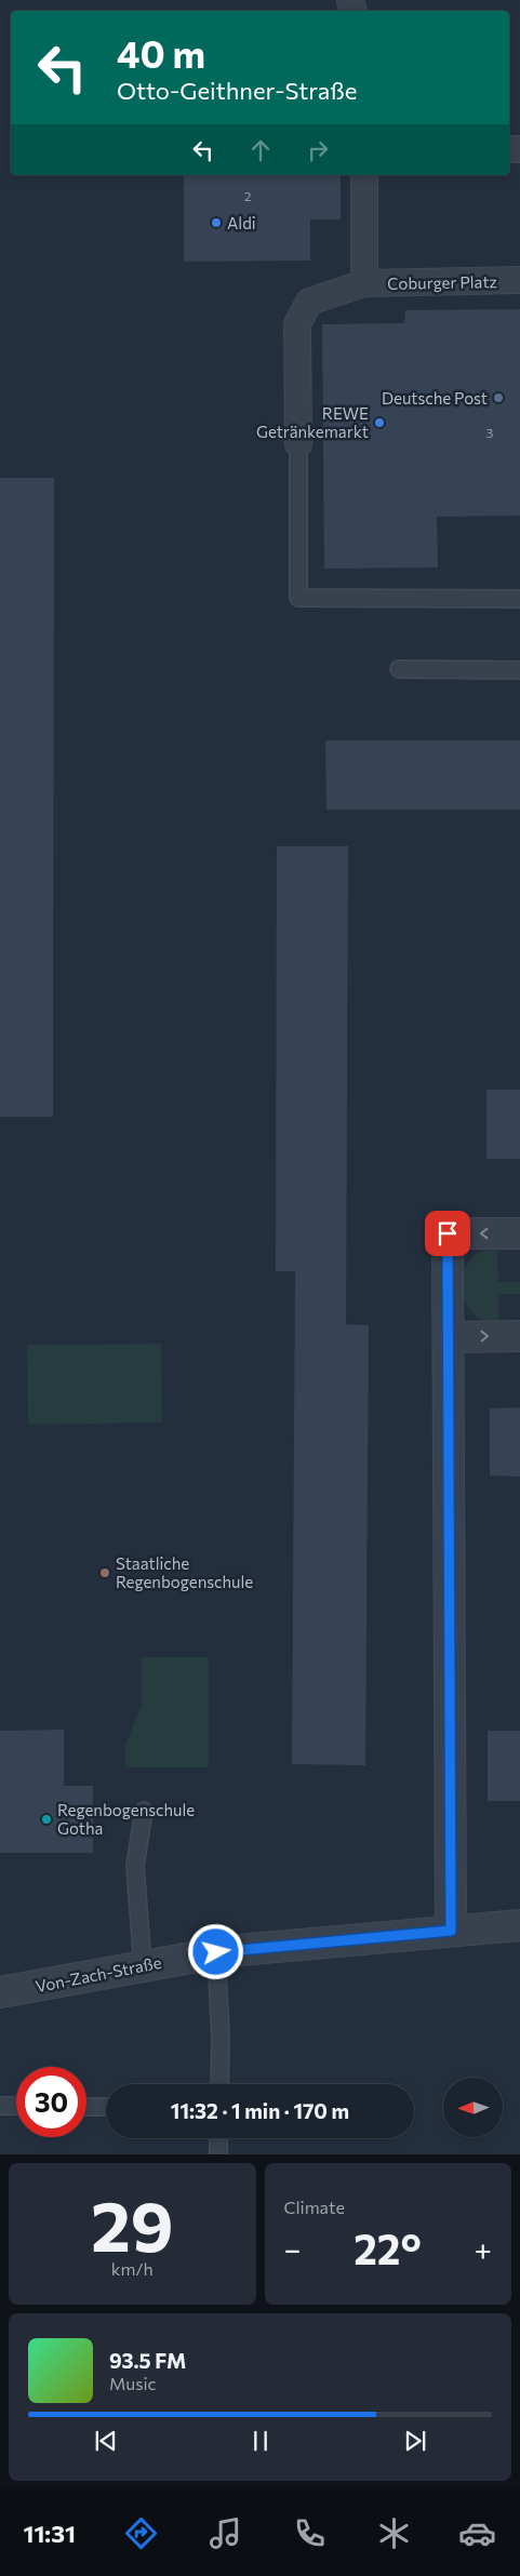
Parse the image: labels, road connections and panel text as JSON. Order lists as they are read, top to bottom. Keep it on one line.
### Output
{"streets":{"street":["Coburger Platz","Von-Zach-Straße"]},"places":["Aldi","Deutsche Post","REWE Getränkemarkt","Staatliche Regenbogenschule","Regenbogenschule Gotha"],"house_numbers":["2","3"],"north":"left","page":{"turn":["40 m","Otto-Geithner-Straße"],"limit":"30","trip":"11:32 · 1 min · 170 m","tile":[["29","km/h"],"Climate"],"heat":["−","22°","+"],"song":["93.5 FM","Music"],"tabs":"11:31"}}
